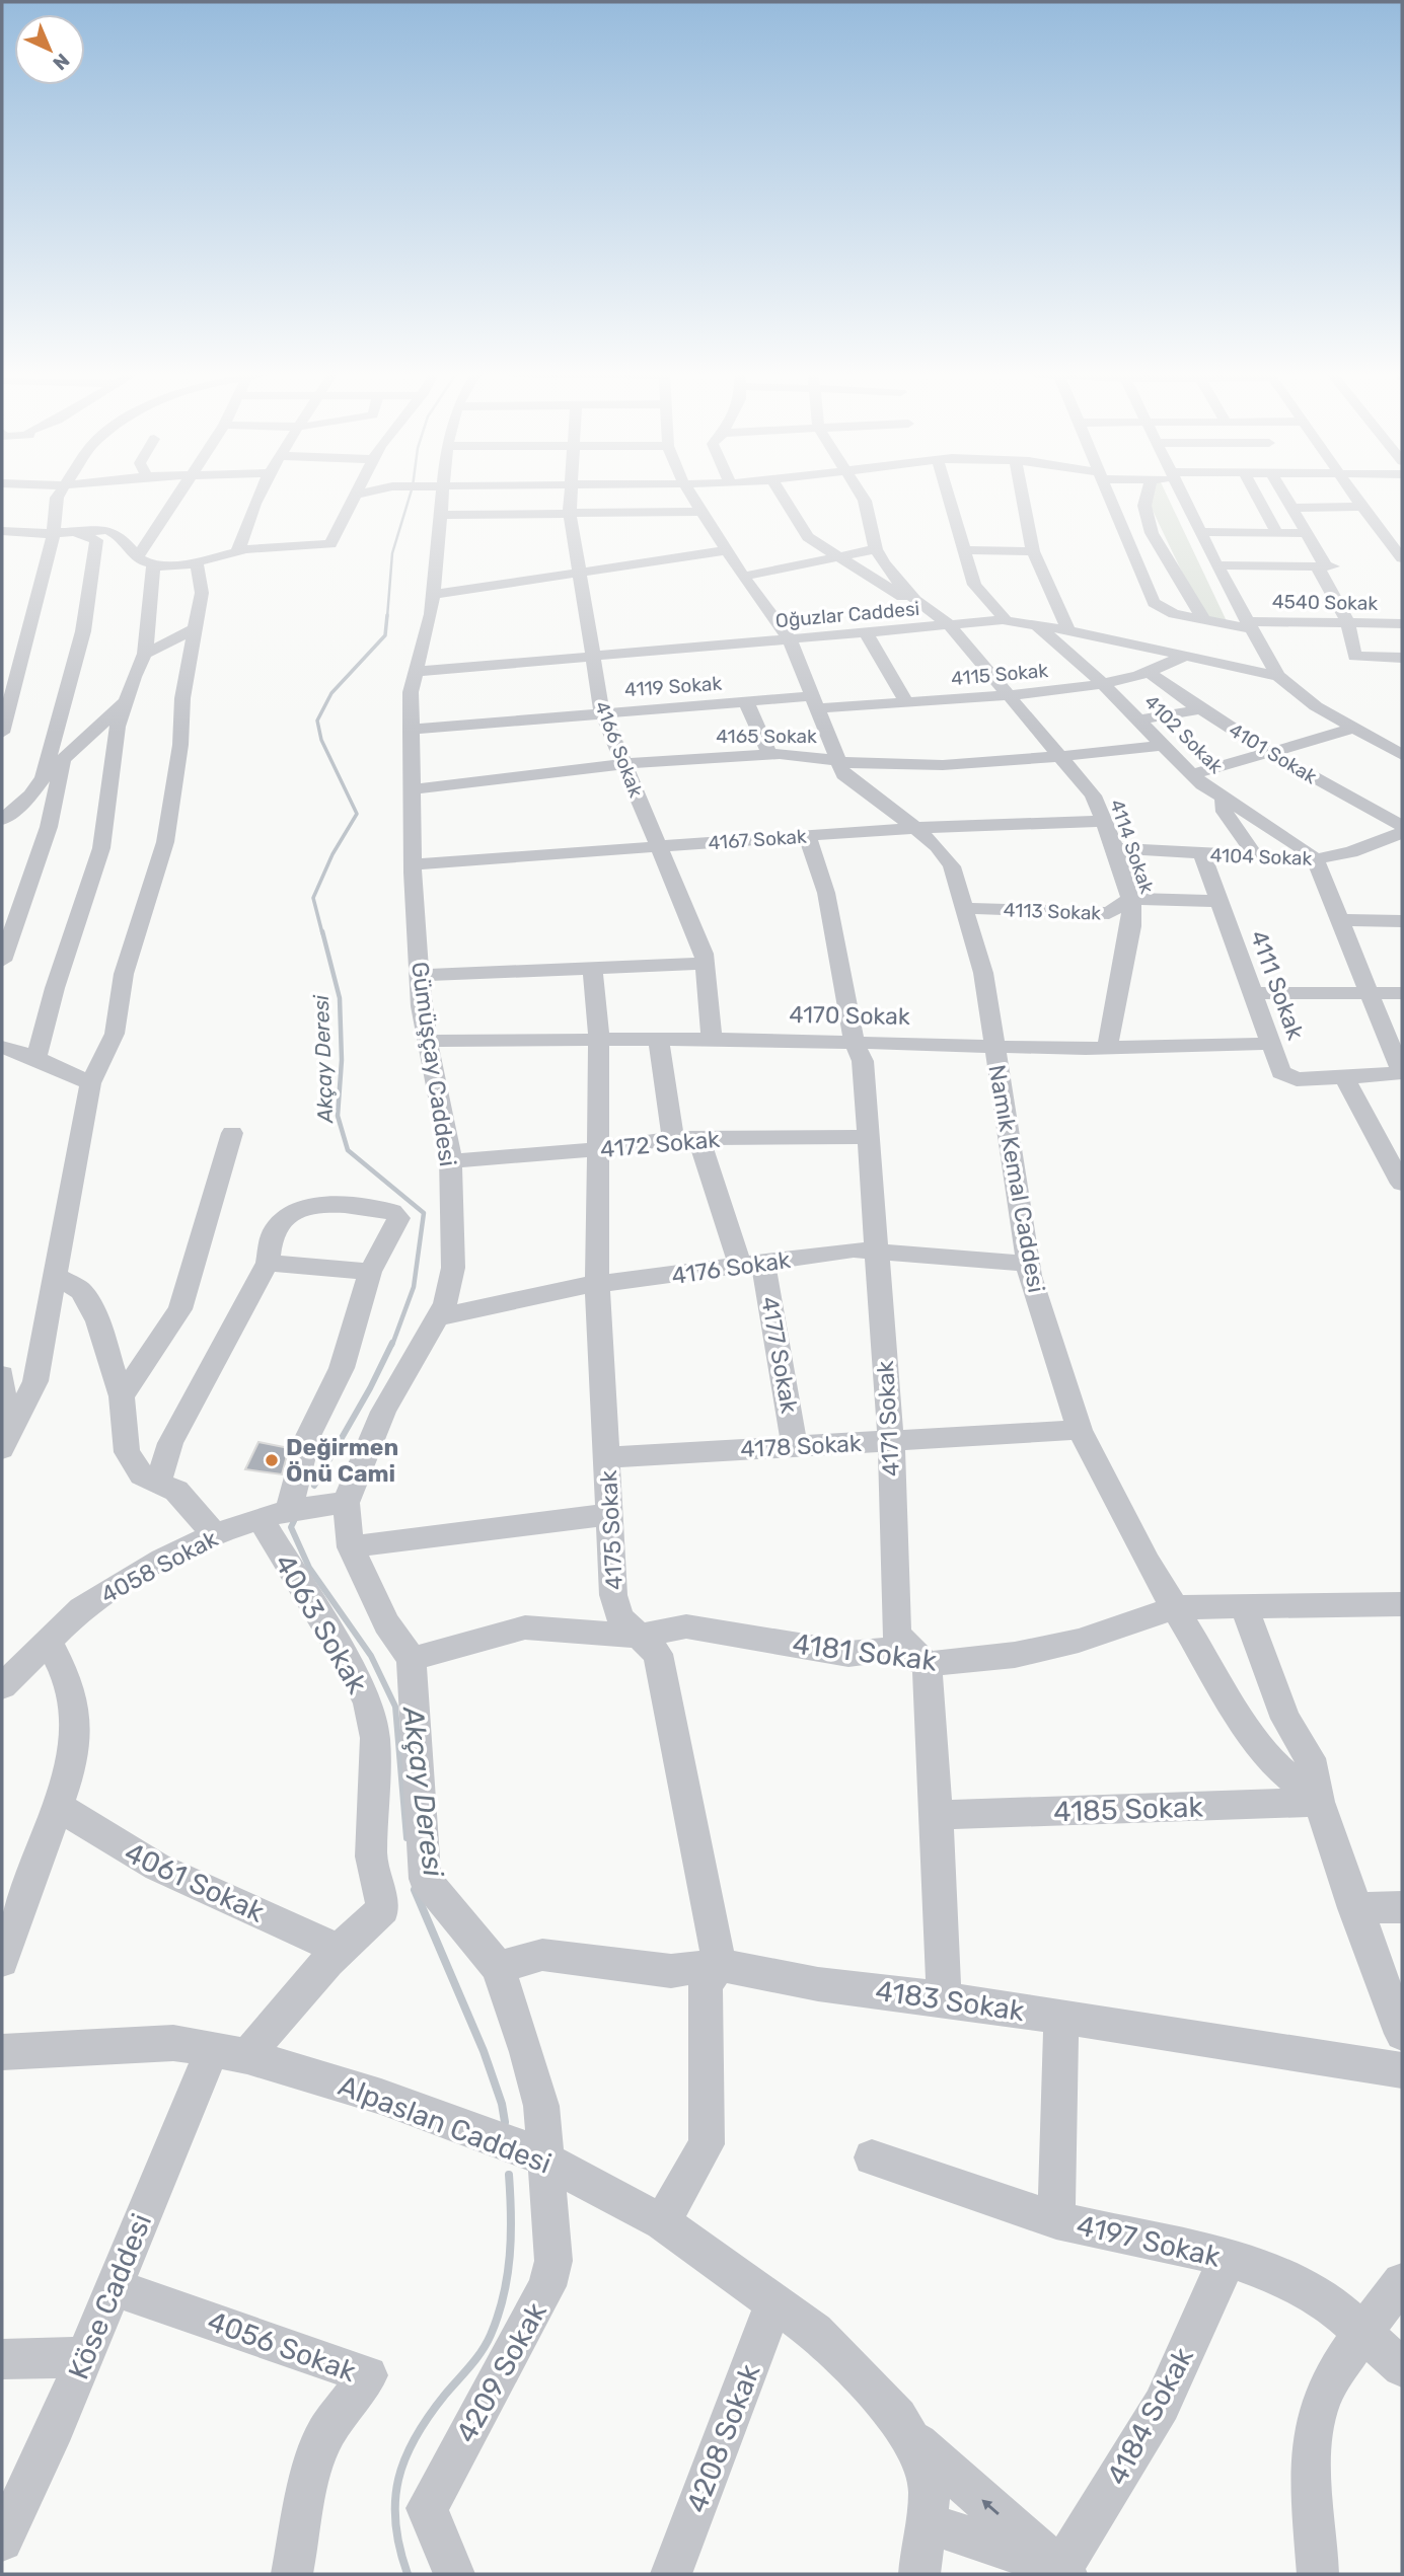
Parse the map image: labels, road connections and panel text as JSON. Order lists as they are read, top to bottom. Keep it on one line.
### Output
{"streets":{"street":["4540 Sokak","Oğuzlar Caddesi","4115 Sokak","4119 Sokak","4102 Sokak","4165 Sokak","4166 Sokak","4101 Sokak","4167 Sokak","4114 Sokak","4104 Sokak","4113 Sokak","4111 Sokak","4170 Sokak","Gümüşçay Caddesi","4172 Sokak","Namık Kemal Caddesi","4176 Sokak","4177 Sokak","4171 Sokak","4178 Sokak","4175 Sokak","4058 Sokak","4063 Sokak","4181 Sokak","4185 Sokak","4061 Sokak","4183 Sokak","Alpaslan Caddesi","4197 Sokak","Köse Caddesi","4056 Sokak","4209 Sokak","4184 Sokak","4208 Sokak"]},"crossings":[["Oğuzlar Caddesi","4115 Sokak"],["Oğuzlar Caddesi","4102 Sokak"],["Oğuzlar Caddesi","4166 Sokak"],["Oğuzlar Caddesi","4114 Sokak"],["Oğuzlar Caddesi","Gümüşçay Caddesi"],["Oğuzlar Caddesi","Namık Kemal Caddesi"],["4115 Sokak","4119 Sokak"],["4115 Sokak","4102 Sokak"],["4115 Sokak","4101 Sokak"],["4115 Sokak","4114 Sokak"],["4115 Sokak","Namık Kemal Caddesi"],["4119 Sokak","4166 Sokak"],["4119 Sokak","Gümüşçay Caddesi"],["4119 Sokak","Namık Kemal Caddesi"],["4102 Sokak","4165 Sokak"],["4102 Sokak","4104 Sokak"],["4165 Sokak","4166 Sokak"],["4165 Sokak","4114 Sokak"],["4165 Sokak","Gümüşçay Caddesi"],["4165 Sokak","Namık Kemal Caddesi"],["4166 Sokak","4167 Sokak"],["4166 Sokak","4170 Sokak"],["4167 Sokak","4114 Sokak"],["4167 Sokak","Gümüşçay Caddesi"],["4167 Sokak","Namık Kemal Caddesi"],["4167 Sokak","4171 Sokak"],["4114 Sokak","4104 Sokak"],["4114 Sokak","4113 Sokak"],["4114 Sokak","4170 Sokak"],["4104 Sokak","4111 Sokak"],["4113 Sokak","4111 Sokak"],["4113 Sokak","Namık Kemal Caddesi"],["4111 Sokak","4170 Sokak"],["4170 Sokak","Gümüşçay Caddesi"],["4170 Sokak","Namık Kemal Caddesi"],["4170 Sokak","4171 Sokak"],["4170 Sokak","4175 Sokak"],["Gümüşçay Caddesi","4172 Sokak"],["Gümüşçay Caddesi","4176 Sokak"],["Gümüşçay Caddesi","4058 Sokak"],["Gümüşçay Caddesi","4181 Sokak"],["4172 Sokak","4177 Sokak"],["4172 Sokak","4171 Sokak"],["4172 Sokak","4175 Sokak"],["Namık Kemal Caddesi","4176 Sokak"],["Namık Kemal Caddesi","4178 Sokak"],["Namık Kemal Caddesi","4181 Sokak"],["Namık Kemal Caddesi","4185 Sokak"],["4176 Sokak","4177 Sokak"],["4176 Sokak","4171 Sokak"],["4176 Sokak","4175 Sokak"],["4177 Sokak","4178 Sokak"],["4171 Sokak","4178 Sokak"],["4171 Sokak","4181 Sokak"],["4178 Sokak","4175 Sokak"],["4175 Sokak","4181 Sokak"],["4175 Sokak","4183 Sokak"],["4058 Sokak","4063 Sokak"],["4063 Sokak","4061 Sokak"],["4063 Sokak","Alpaslan Caddesi"],["4063 Sokak","Köse Caddesi"],["Alpaslan Caddesi","Köse Caddesi"],["Alpaslan Caddesi","4209 Sokak"],["Alpaslan Caddesi","4208 Sokak"],["4197 Sokak","4184 Sokak"],["Köse Caddesi","4056 Sokak"]],"water":["Akçay Deresi"],"places":["Değirmen Önü Cami"],"north":"bottom right"}
